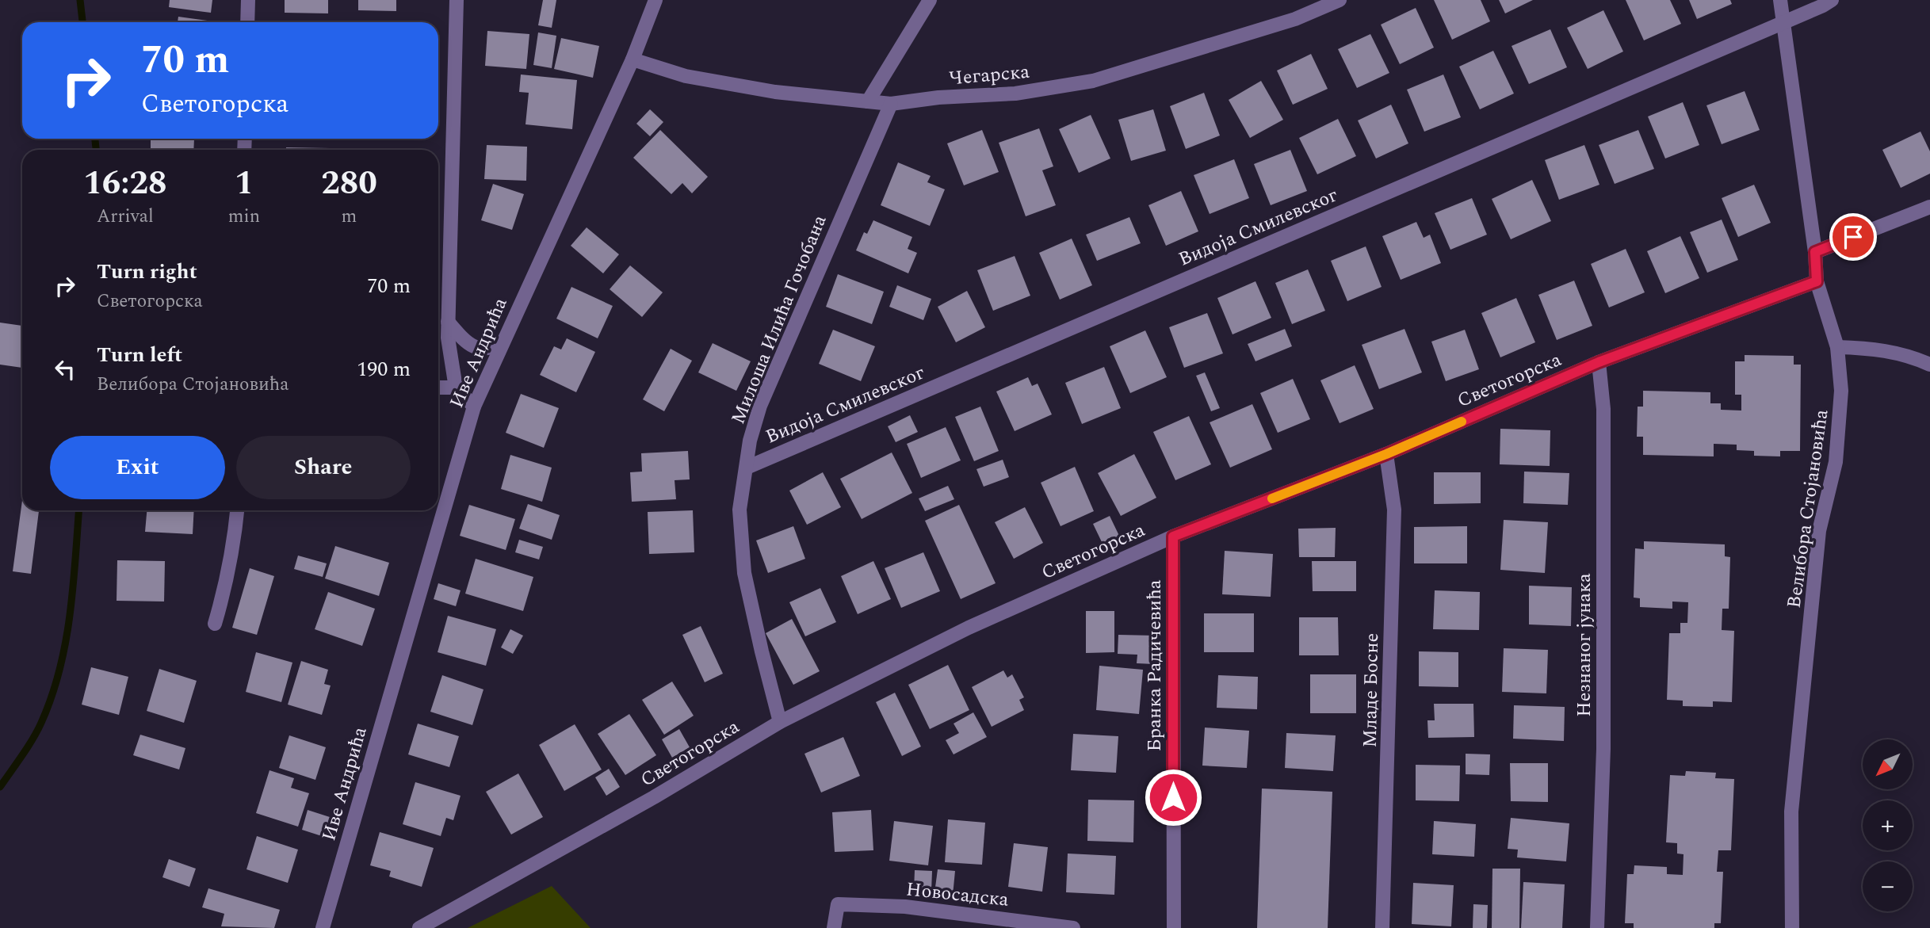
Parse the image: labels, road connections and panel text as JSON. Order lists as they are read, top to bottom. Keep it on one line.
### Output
{"streets":{"street":["Чегарска","Видоја Смилевског","Милоша Илића Гочобана","Иве Андрића","Светогорска","Велибора Стојановића","Незнаног јунака","Бранка Радичевића","Младе Босне","Новосадска"]},"crossings":[["Чегарска","Милоша Илића Гочобана"],["Чегарска","Иве Андрића"],["Видоја Смилевског","Милоша Илића Гочобана"],["Видоја Смилевског","Велибора Стојановића"],["Милоша Илића Гочобана","Светогорска"],["Светогорска","Велибора Стојановића"],["Светогорска","Незнаног јунака"],["Светогорска","Бранка Радичевића"],["Светогорска","Младе Босне"]],"north":"bottom left","page":{"turn":["70 m","Светогорска"],"eta":["16:28","Arrival","1","min","280","m"],"list":[{"name":"Turn right","note":"Светогорска","value":"70 m"},{"name":"Turn left","note":"Велибора Стојановића","value":"190 m"}],"buttons":["Exit","Share"],"map_buttons":["+","−"]}}
